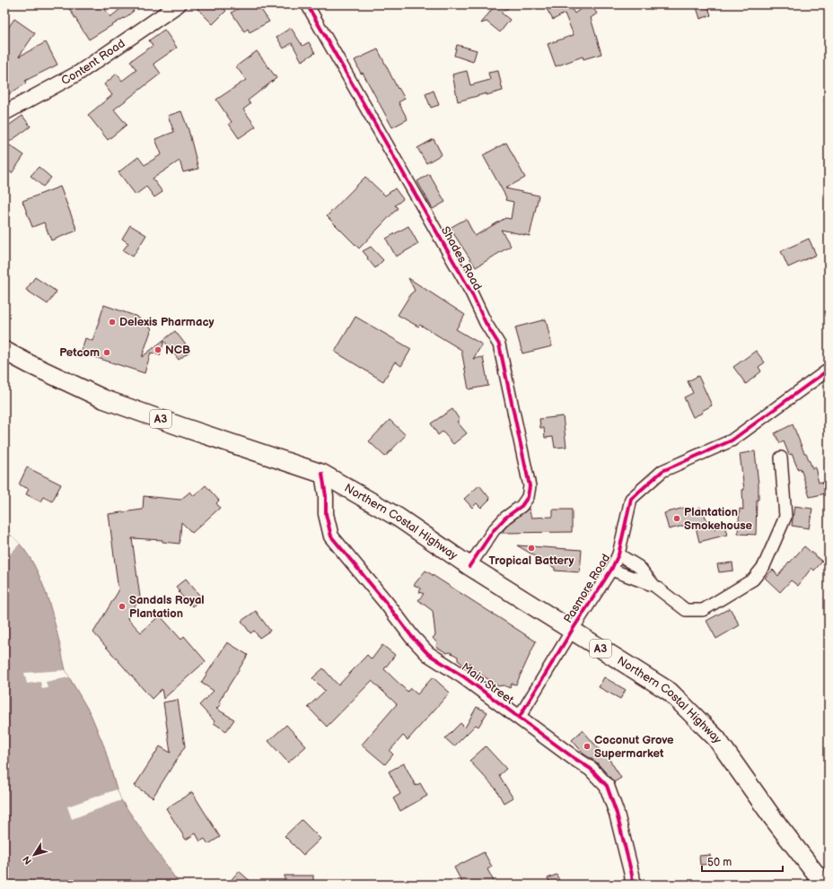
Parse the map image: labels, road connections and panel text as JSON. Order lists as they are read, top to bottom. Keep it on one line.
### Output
{"streets":{"main road":["A3","Northern Costal Highway"],"street":["Content Road","Shades Road","Pasmore Road","Main Street"]},"crossings":[["Shades Road","Northern Costal Highway"],["A3","Northern Costal Highway"],["A3","Main Street"],["Northern Costal Highway","Pasmore Road"],["Northern Costal Highway","Main Street"],["Pasmore Road","Main Street"]],"places":["Delexis Pharmacy","NCB","Petcom","Plantation Smokehouse","Tropical Battery","Sandals Royal Plantation","Coconut Grove Supermarket"],"scale_bar":"50 m","north":"bottom left"}
